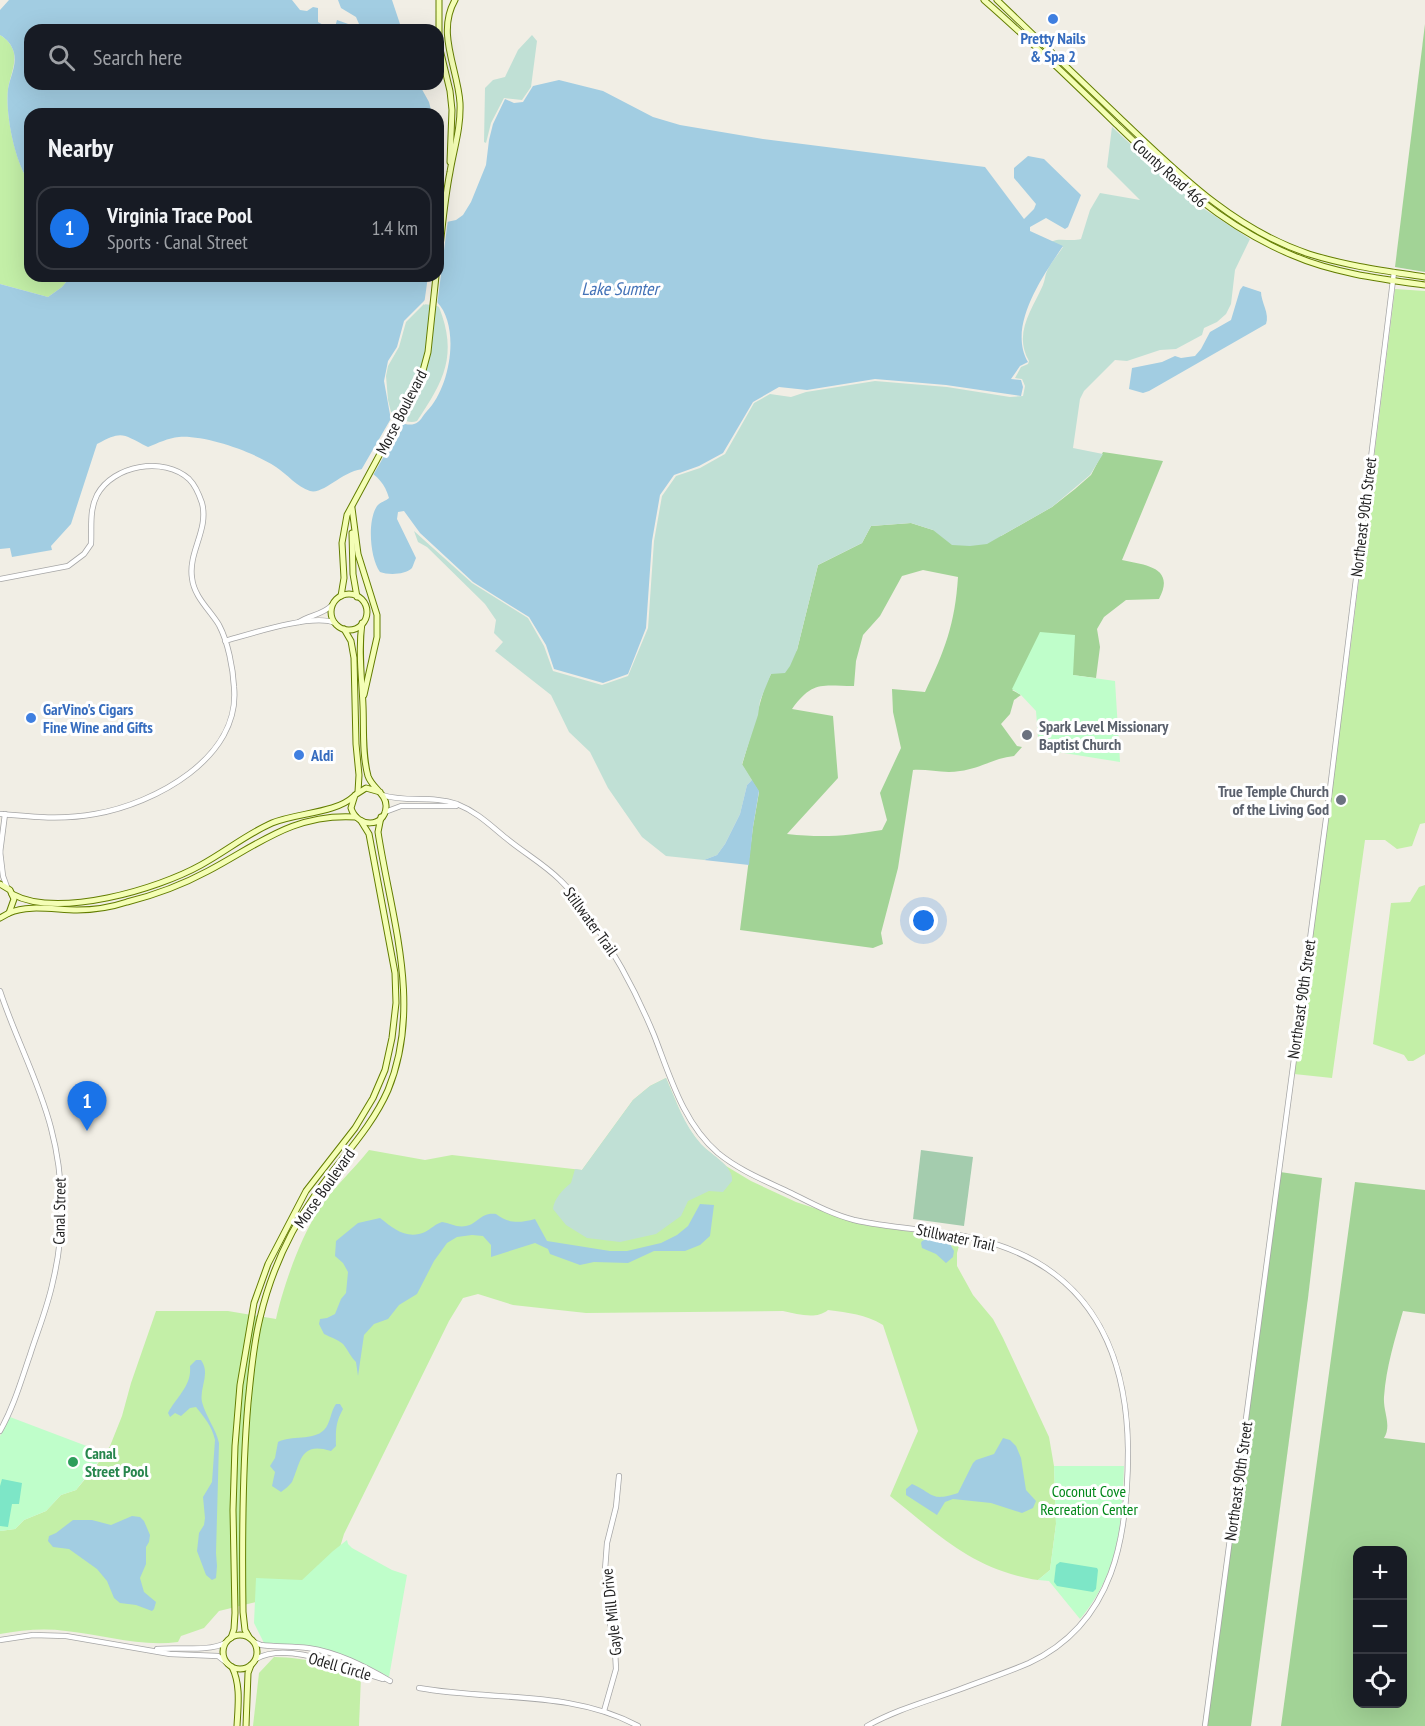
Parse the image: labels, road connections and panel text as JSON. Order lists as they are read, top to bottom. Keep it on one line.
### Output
{"streets":{"main road":["County Road 466","Morse Boulevard"],"street":["Northeast 90th Street","Stillwater Trail","Canal Street","Gayle Mill Drive","Odell Circle"]},"crossings":[["County Road 466","Northeast 90th Street"],["Morse Boulevard","Stillwater Trail"],["Morse Boulevard","Odell Circle"]],"water":["Lake Sumter"],"parks":["Coconut Cove Recreation Center"],"places":["Pretty Nails & Spa 2","GarVino's Cigars Fine Wine and Gifts","Spark Level Missionary Baptist Church","Aldi","True Temple Church of the Living God","Canal Street Pool"],"page":{"search":"Search here","heading":"Nearby","list":[{"mark":"1","name":"Virginia Trace Pool","note":"Sports · Canal Street","value":"1.4 km"}],"pins":"1","map_buttons":["+","−"]}}
